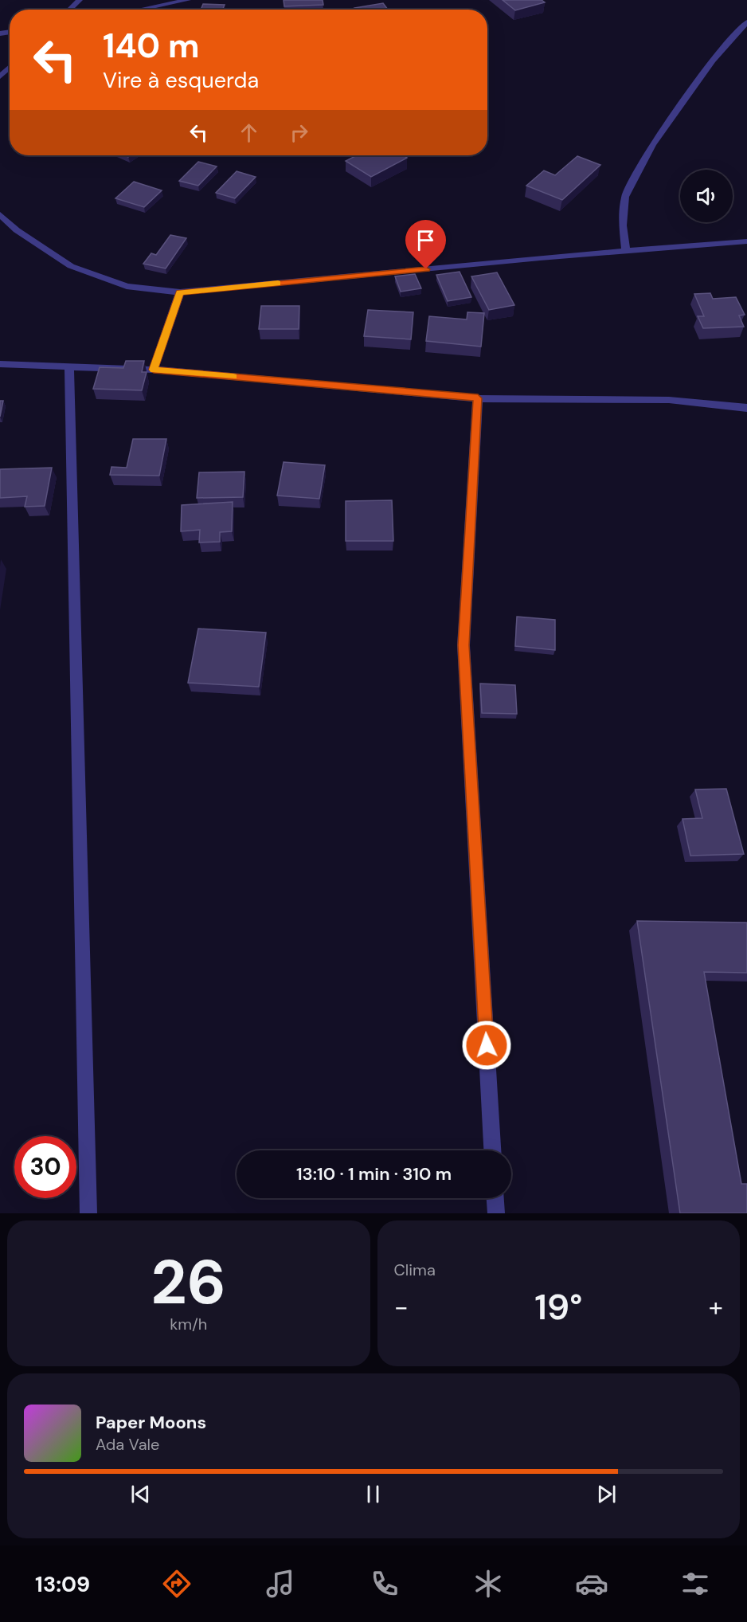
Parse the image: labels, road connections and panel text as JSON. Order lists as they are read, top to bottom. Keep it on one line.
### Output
{"page":{"turn":["140 m","Vire à esquerda"],"limit":"30","trip":"13:10 · 1 min · 310 m","tile":[["26","km/h"],"Clima"],"heat":["−","19°","+"],"song":["Paper Moons","Ada Vale"],"tabs":"13:09"}}
